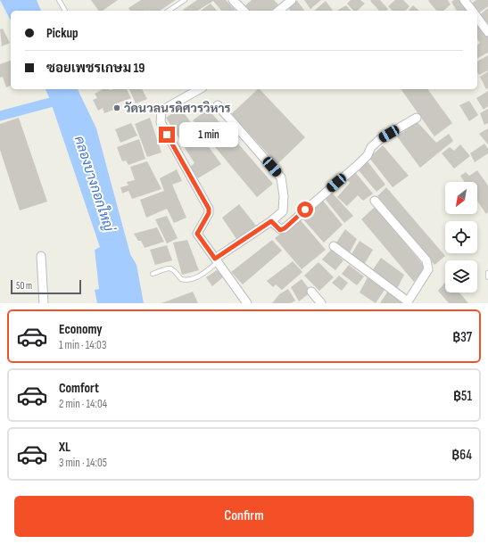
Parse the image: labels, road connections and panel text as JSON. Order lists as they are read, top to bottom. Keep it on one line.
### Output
{"water":["คลองบางกอกใหญ่"],"places":["วัดนวลนรดิศวรวิหาร"],"scale_bar":"50 m","north":"bottom left","page":{"banner":["Pickup","ซอยเพชรเกษม 19"],"bubble":"1 min","scale":"50 m","list":[{"name":"Economy","note":"1 min · 14:03","value":"฿37"},{"name":"Comfort","note":"2 min · 14:04","value":"฿51"},{"name":"XL","note":"3 min · 14:05","value":"฿64"}],"buttons":"Confirm"}}
